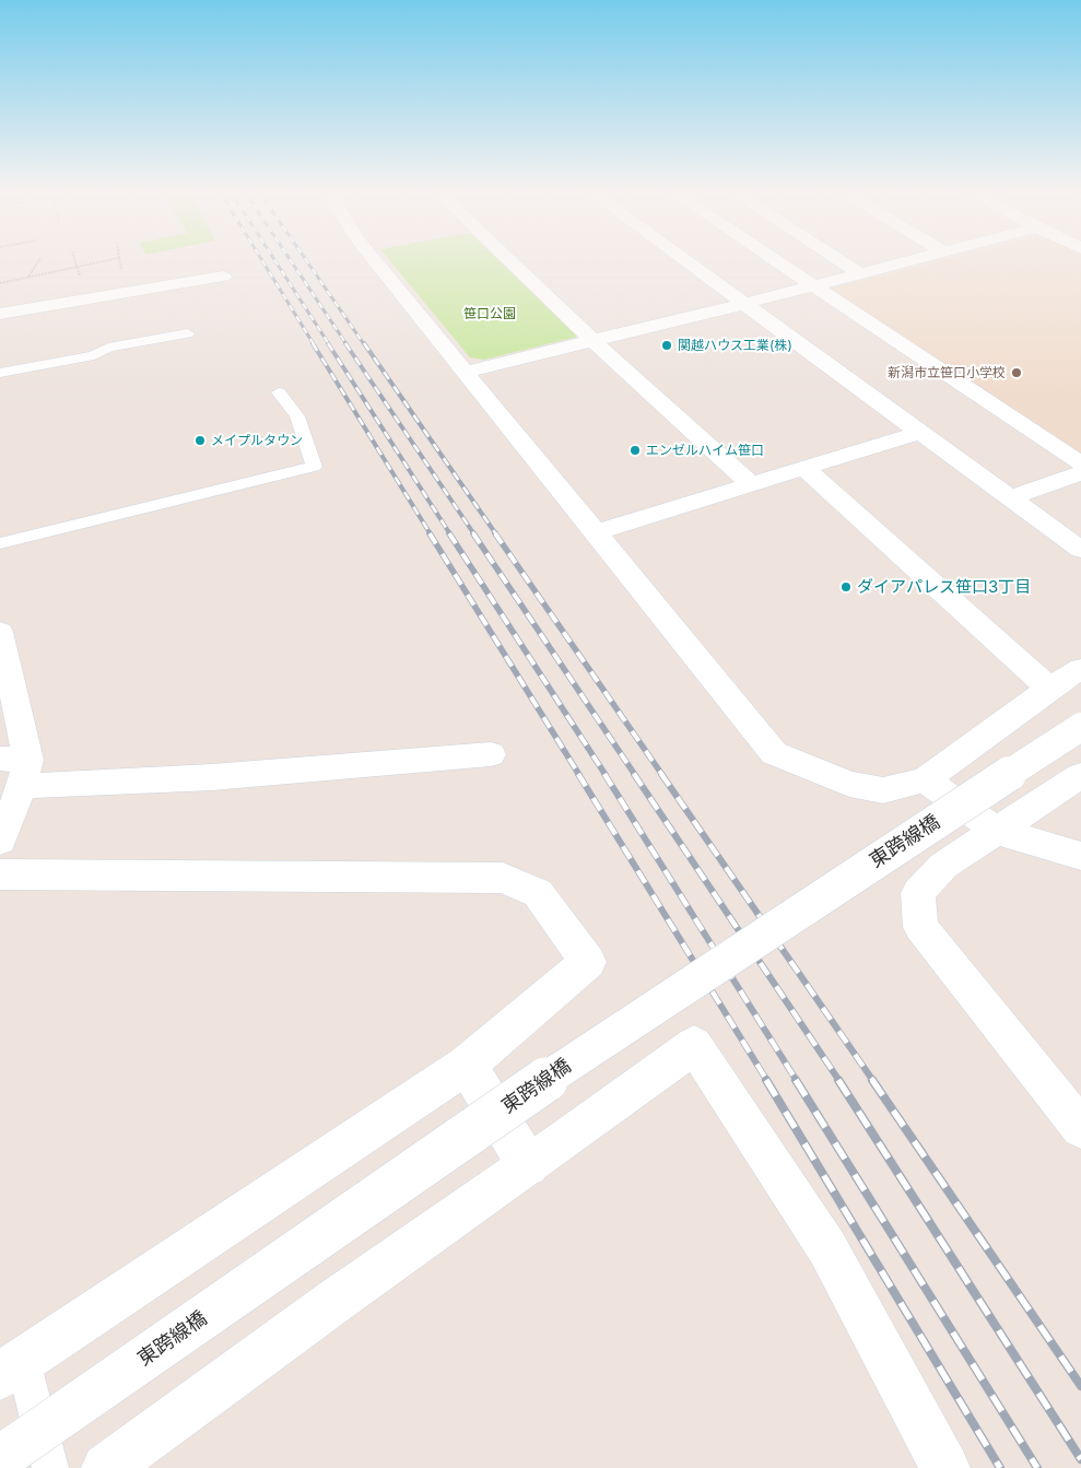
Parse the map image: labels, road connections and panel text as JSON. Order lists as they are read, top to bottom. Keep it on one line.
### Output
{"streets":{"street":["東跨線橋"]},"parks":["笹口公園"],"places":["関越ハウス工業(株)","新潟市立笹口小学校","メイプルタウン","エンゼルハイム笹口","ダイアパレス笹口3丁目"]}
